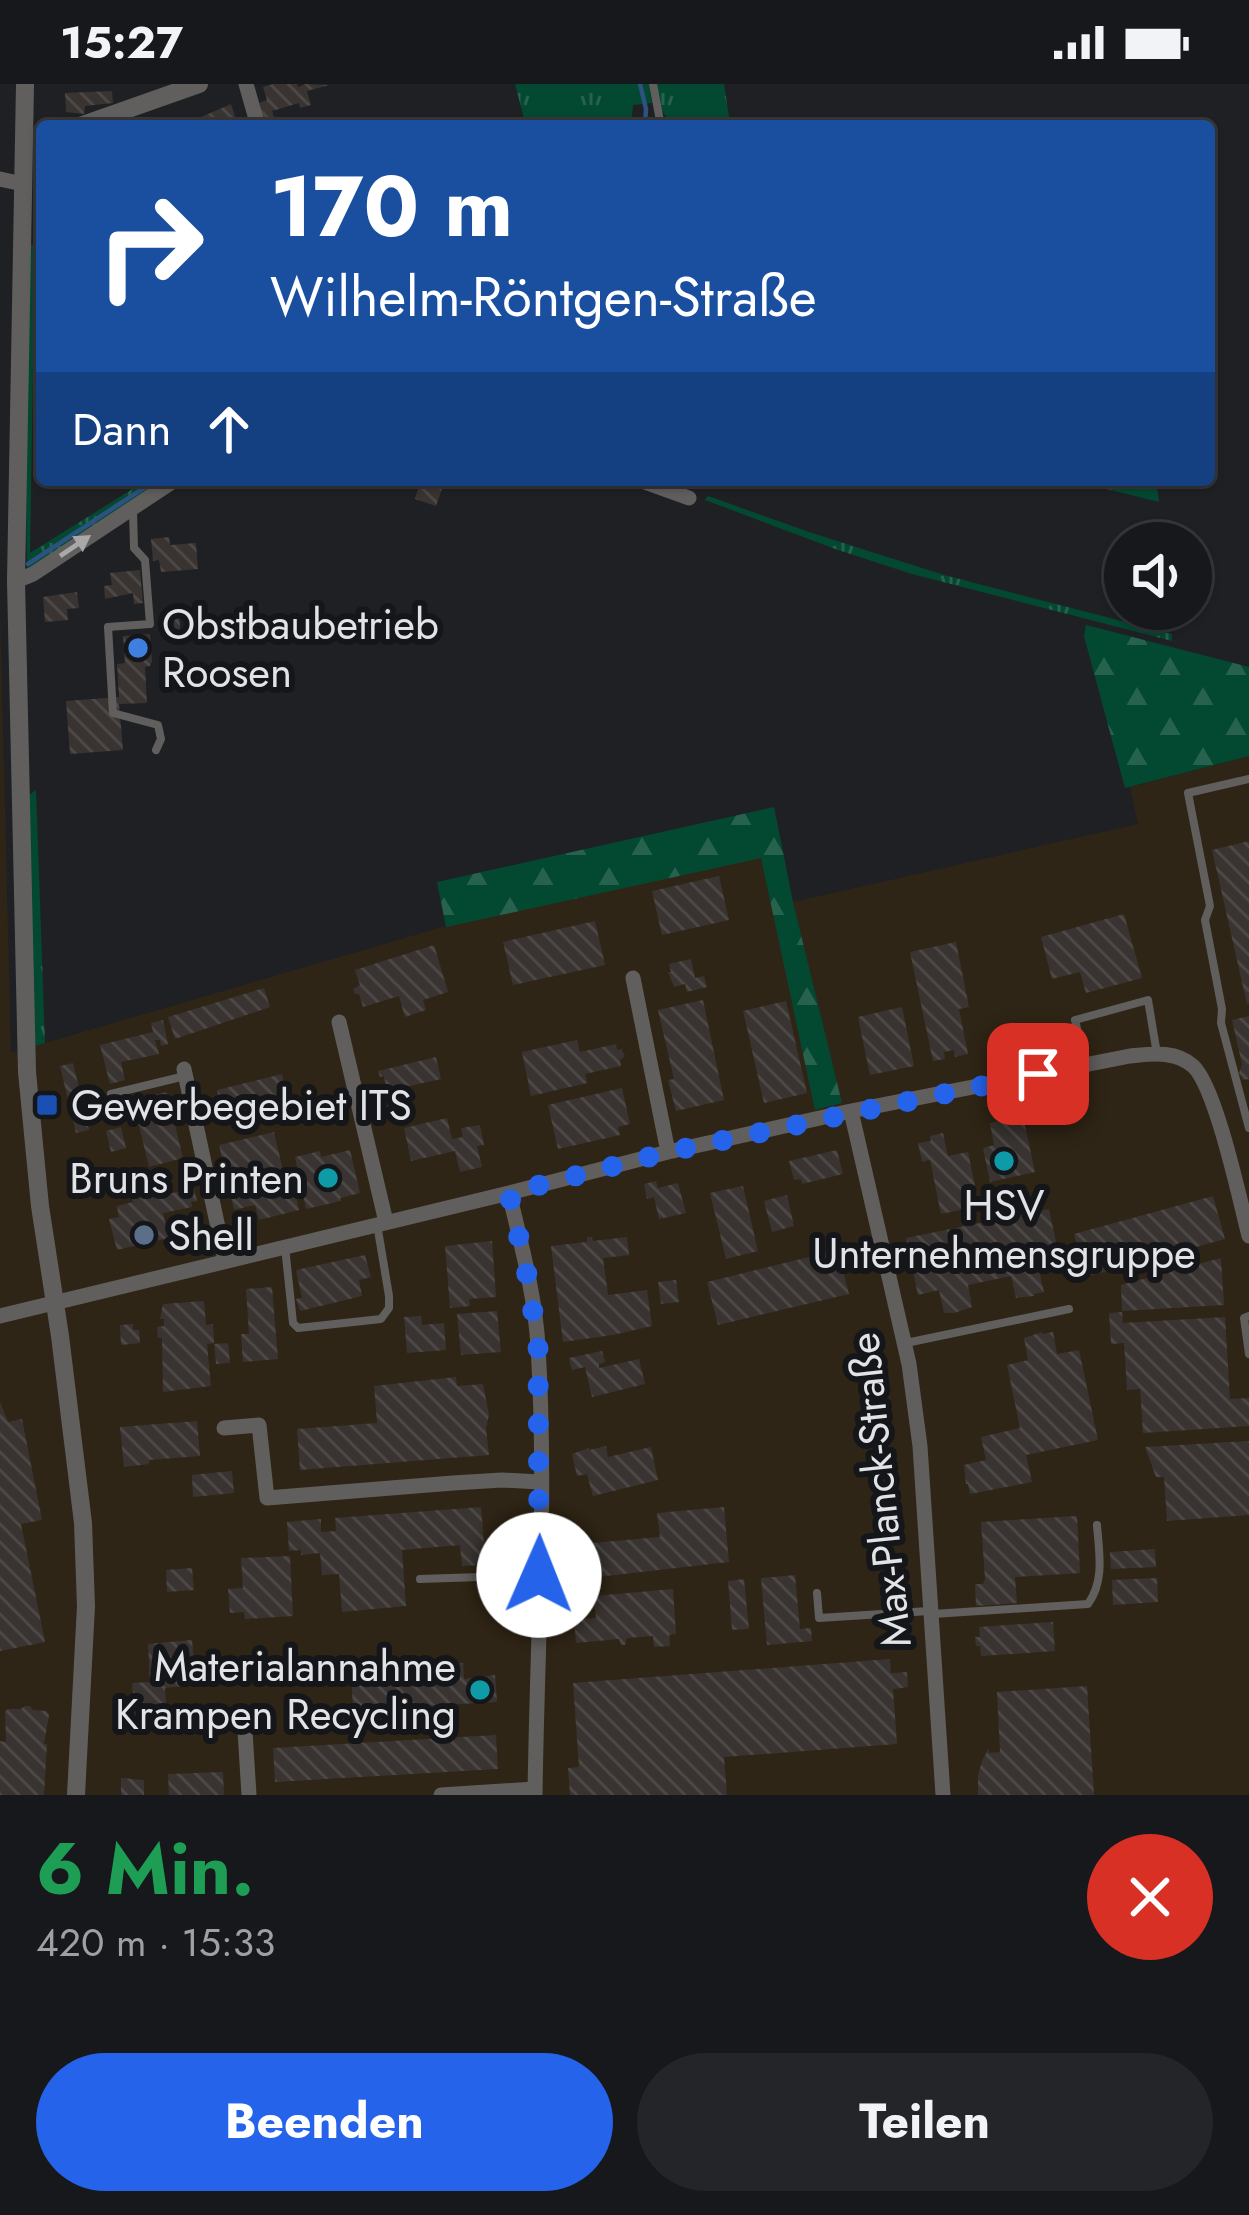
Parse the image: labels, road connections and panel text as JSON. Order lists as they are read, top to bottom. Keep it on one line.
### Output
{"streets":{"street":["Max-Planck-Straße"]},"places":{"other":["Obstbaubetrieb Roosen","HSV Unternehmensgruppe","Bruns Printen","Shell","Materialannahme Krampen Recycling"],"transit":["Gewerbegebiet ITS"]},"page":{"status":"15:27","turn":["170 m","Wilhelm-Röntgen-Straße"],"then":"Dann","heading":["6 Min.","420 m · 15:33"],"buttons":["Beenden","Teilen"]}}
